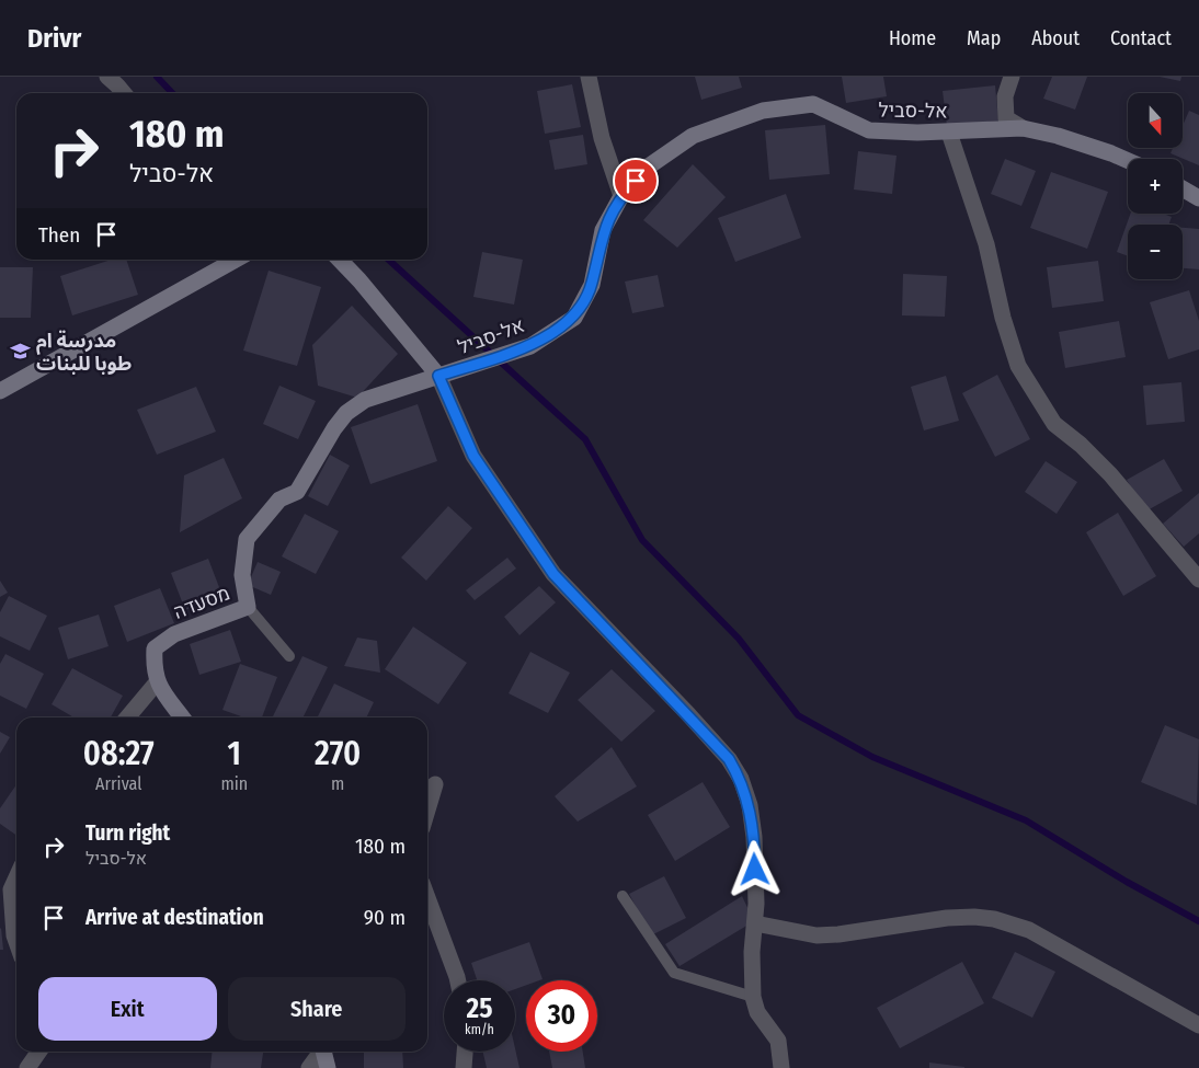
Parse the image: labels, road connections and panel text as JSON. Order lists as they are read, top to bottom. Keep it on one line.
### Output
{"streets":{"street":["אל-סביל","מסעדה"]},"crossings":[["אל-סביל","מסעדה"]],"places":{"school or university":["مدرسة ام طوبا للبنات"]},"north":"bottom","page":{"header":"Drivr","nav":["Home","Map","About","Contact"],"map_buttons":["+","−"],"turn":["180 m","אל-סביל"],"then":"Then","eta":["08:27","Arrival","1","min","270","m"],"list":[{"name":"Turn right","note":"אל-סביל","value":"180 m"},{"name":"Arrive at destination","value":"90 m"}],"buttons":["Exit","Share"],"speed":"25 km/h","limit":"30"}}
